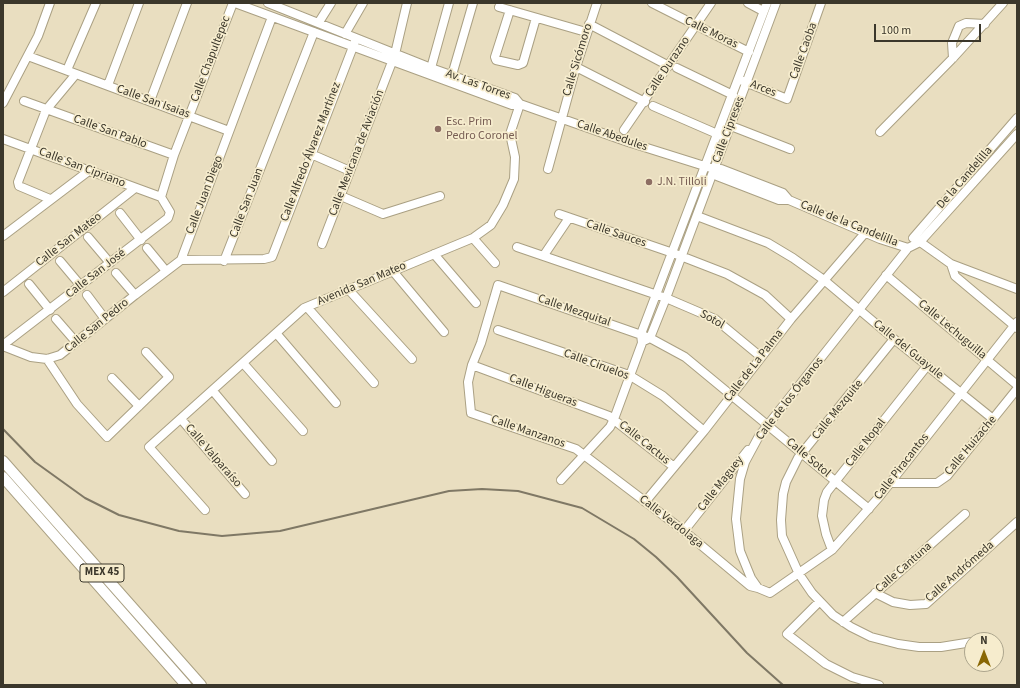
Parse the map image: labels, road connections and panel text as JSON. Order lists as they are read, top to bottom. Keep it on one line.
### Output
{"streets":{"main road":["MEX 45"],"street":["Calle Moras","Calle Caoba","Calle Chapultepec","Calle Sicómoro","Calle Durazno","Av. Las Torres","Arces","Calle San Isaias","Calle Cipreses","Calle San Pablo","Calle Abedules","Calle Alfredo Álvarez Martínez","Calle Mexicana de Aviación","Calle San Cipriano","De la Candelilla","Calle Juan Diego","Calle San Juan","Calle de la Candelilla","Calle Sauces","Calle San Mateo","Calle San José","Avenida San Mateo","Calle Mezquital","Sotol","Calle San Pedro","Calle Lechuguilla","Calle del Guayule","Calle Ciruelos","Calle de La Palma","Calle Higueras","Calle de los Órganos","Calle Mezquite","Calle Manzanos","Calle Cactus","Calle Nopal","Calle Huizache","Calle Valparaíso","Calle Sotol","Calle Piracantos","Calle Maguey","Calle Verdolaga","Calle Cantuna","Calle Andrómeda"]},"crossings":[["Calle Moras","Calle Durazno"],["Calle Moras","Calle Cipreses"],["Calle Caoba","Arces"],["Calle Chapultepec","Av. Las Torres"],["Calle Chapultepec","Calle San Isaias"],["Calle Chapultepec","Calle San Pablo"],["Calle Chapultepec","Calle San Cipriano"],["Calle Chapultepec","Calle San José"],["Calle Sicómoro","Calle Abedules"],["Av. Las Torres","Calle Abedules"],["Av. Las Torres","Calle Alfredo Álvarez Martínez"],["Av. Las Torres","Calle Mexicana de Aviación"],["Av. Las Torres","Calle Juan Diego"],["Av. Las Torres","Calle San Juan"],["Av. Las Torres","Avenida San Mateo"],["Arces","Calle Cipreses"],["Calle San Isaias","Calle Juan Diego"],["Calle Cipreses","Calle Abedules"],["Calle Cipreses","Calle de la Candelilla"],["Calle Cipreses","Calle Sauces"],["Calle Cipreses","Calle Mezquital"],["Calle Cipreses","Sotol"],["Calle Cipreses","Calle del Guayule"],["Calle Cipreses","Calle Ciruelos"],["Calle Cipreses","Calle Higueras"],["Calle Cipreses","Calle Manzanos"],["Calle Cipreses","Calle Cactus"],["Calle Cipreses","Calle Sotol"],["Calle Cipreses","Calle Verdolaga"],["Calle Abedules","Avenida San Mateo"],["Calle Alfredo Álvarez Martínez","Calle San Juan"],["Calle San Cipriano","Calle San Mateo"],["Calle San Cipriano","Calle San José"],["De la Candelilla","Calle de la Candelilla"],["De la Candelilla","Calle de los Órganos"],["Calle Juan Diego","Calle San Pedro"],["Calle de la Candelilla","Calle de La Palma"],["Calle de la Candelilla","Calle de los Órganos"],["Calle Sauces","Calle de La Palma"],["Avenida San Mateo","Calle Valparaíso"],["Calle Mezquital","Calle Higueras"],["Calle Mezquital","Calle Manzanos"],["Sotol","Calle de La Palma"],["Calle Lechuguilla","Calle de los Órganos"],["Calle Lechuguilla","Calle Piracantos"],["Calle del Guayule","Calle de La Palma"],["Calle del Guayule","Calle de los Órganos"],["Calle del Guayule","Calle Mezquite"],["Calle del Guayule","Calle Nopal"],["Calle del Guayule","Calle Huizache"],["Calle del Guayule","Calle Piracantos"],["Calle Ciruelos","Calle de La Palma"],["Calle de La Palma","Calle Cactus"],["Calle de La Palma","Calle Sotol"],["Calle de La Palma","Calle Verdolaga"],["Calle Higueras","Calle Manzanos"],["Calle Higueras","Calle Cactus"],["Calle de los Órganos","Calle Sotol"],["Calle de los Órganos","Calle Piracantos"],["Calle de los Órganos","Calle Maguey"],["Calle de los Órganos","Calle Verdolaga"],["Calle Mezquite","Calle Sotol"],["Calle Mezquite","Calle Piracantos"],["Calle Mezquite","Calle Cantuna"],["Calle Manzanos","Calle Verdolaga"],["Calle Nopal","Calle Sotol"],["Calle Nopal","Calle Piracantos"],["Calle Huizache","Calle Piracantos"],["Calle Sotol","Calle Piracantos"],["Calle Piracantos","Calle Verdolaga"],["Calle Maguey","Calle Verdolaga"],["Calle Cantuna","Calle Andrómeda"]],"places":["Esc. Prim Pedro Coronel","J.N. Tilloli"],"scale_bar":"100 m","north":"top"}
